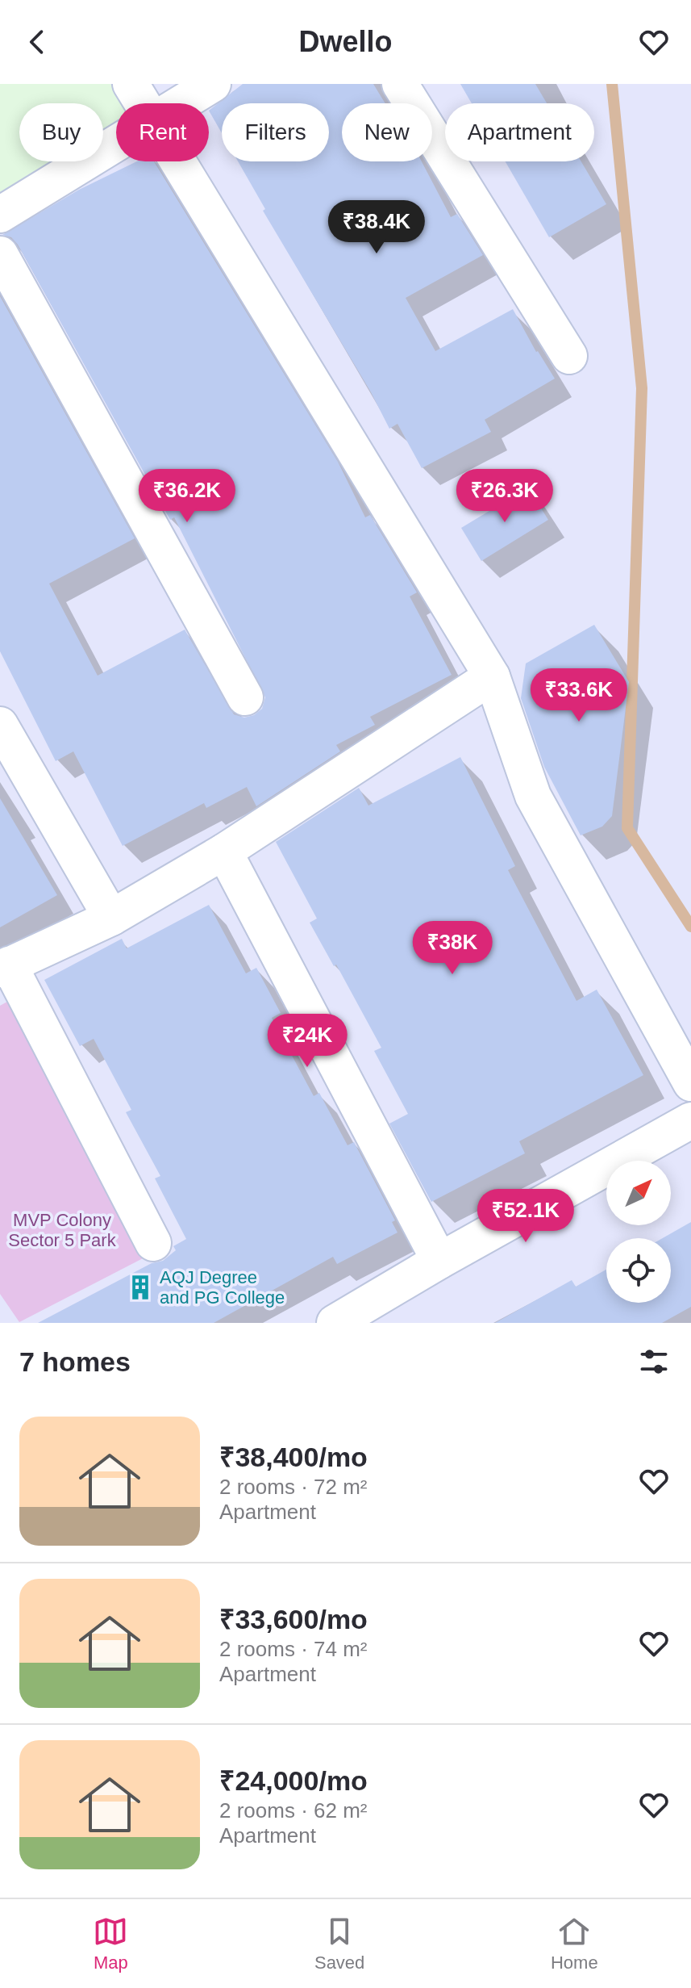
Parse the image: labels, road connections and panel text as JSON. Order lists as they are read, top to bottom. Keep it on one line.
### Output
{"parks":["MVP Colony Sector 5 Park"],"places":{"building":["AQJ Degree and PG College"]},"north":"top right","page":{"header":"Dwello","chip":["Buy","Rent","Filters","New","Apartment"],"price":["₹38.4K","₹36.2K","₹26.3K","₹33.6K","₹38K","₹24K","₹52.1K"],"heading":"7 homes","list":[{"name":"₹38,400/mo","note":"2 rooms · 72 m² · Apartment"},{"name":"₹33,600/mo","note":"2 rooms · 74 m² · Apartment"},{"name":"₹24,000/mo","note":"2 rooms · 62 m² · Apartment"}],"tabs":["Map","Saved","Home"]}}
